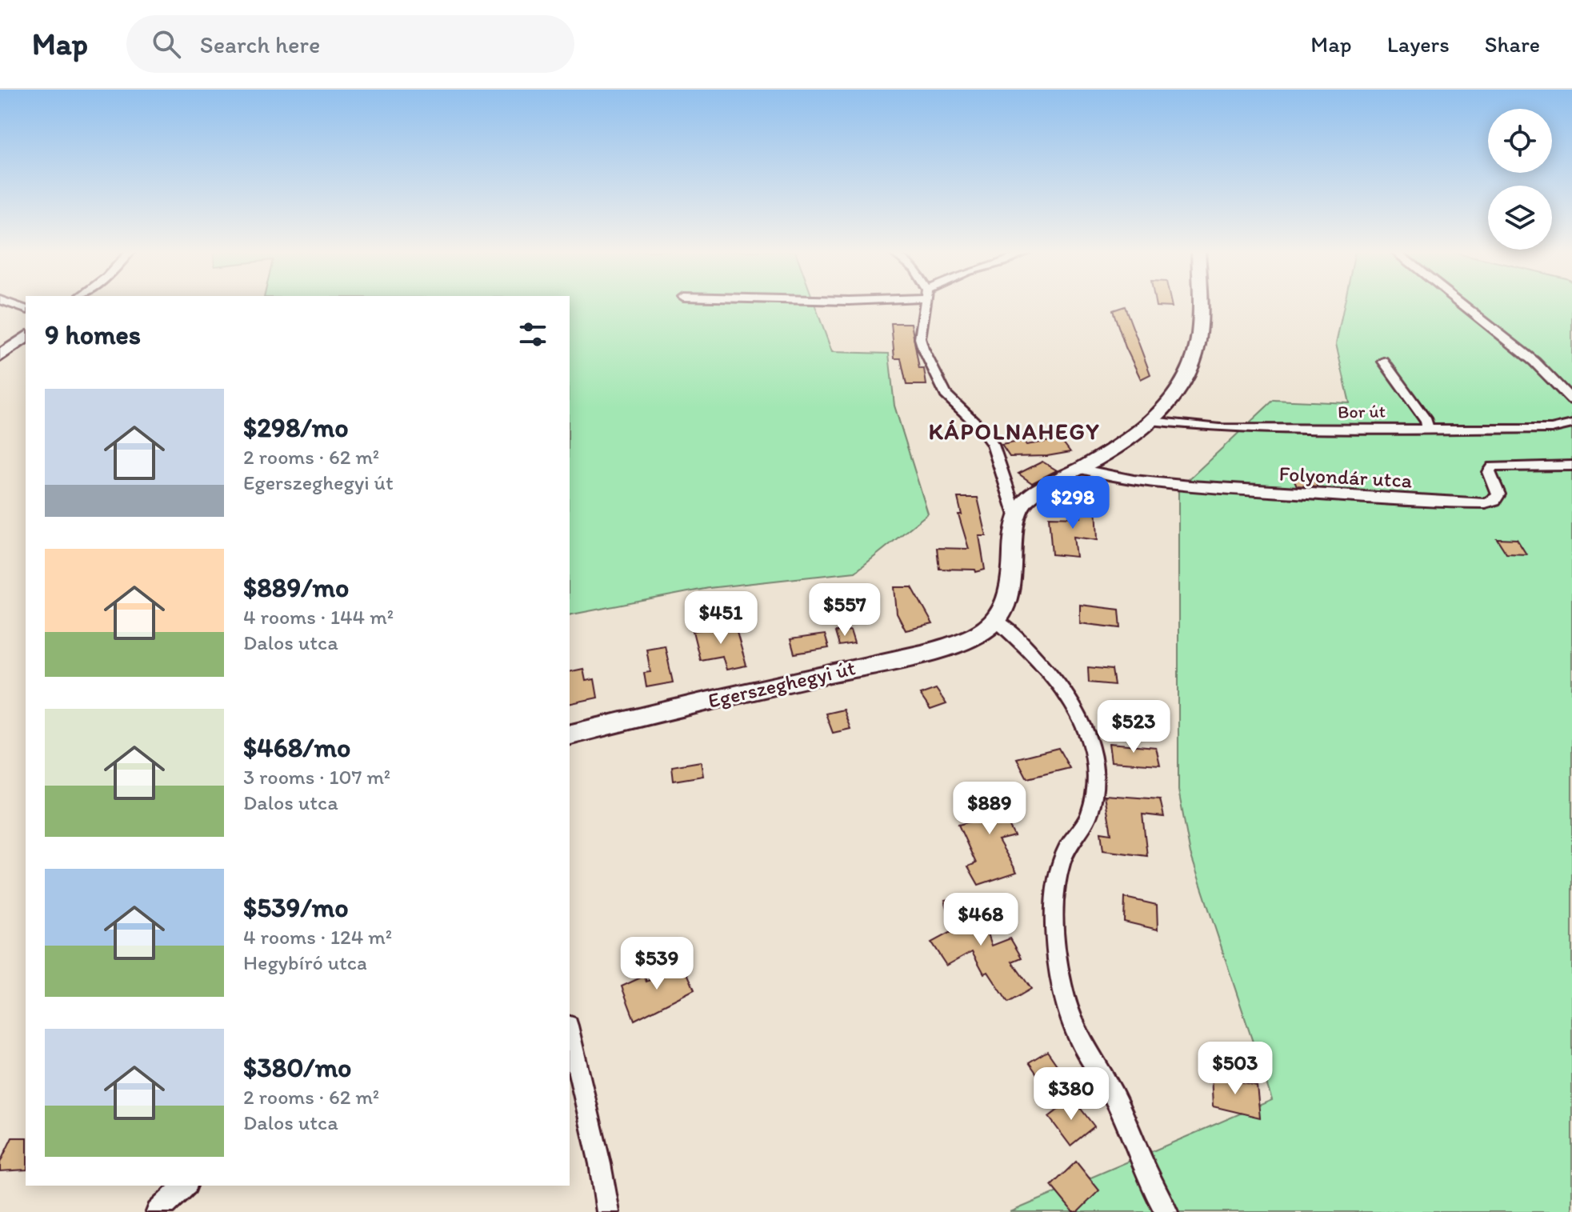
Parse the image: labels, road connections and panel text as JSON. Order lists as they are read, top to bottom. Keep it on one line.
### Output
{"streets":{"street":["Bor út","Folyondár utca","Egerszeghegyi út"]},"districts":["KÁPOLNAHEGY"],"page":{"header":"Map","search":"Search here","nav":["Map","Layers","Share"],"heading":"9 homes","list":[{"name":"$298/mo","note":"2 rooms · 62 m² · Egerszeghegyi út"},{"name":"$889/mo","note":"4 rooms · 144 m² · Dalos utca"},{"name":"$468/mo","note":"3 rooms · 107 m² · Dalos utca"},{"name":"$539/mo","note":"4 rooms · 124 m² · Hegybíró utca"},{"name":"$380/mo","note":"2 rooms · 62 m² · Dalos utca"}],"price":["$298","$557","$451","$523","$889","$468","$539","$503","$380"]}}
